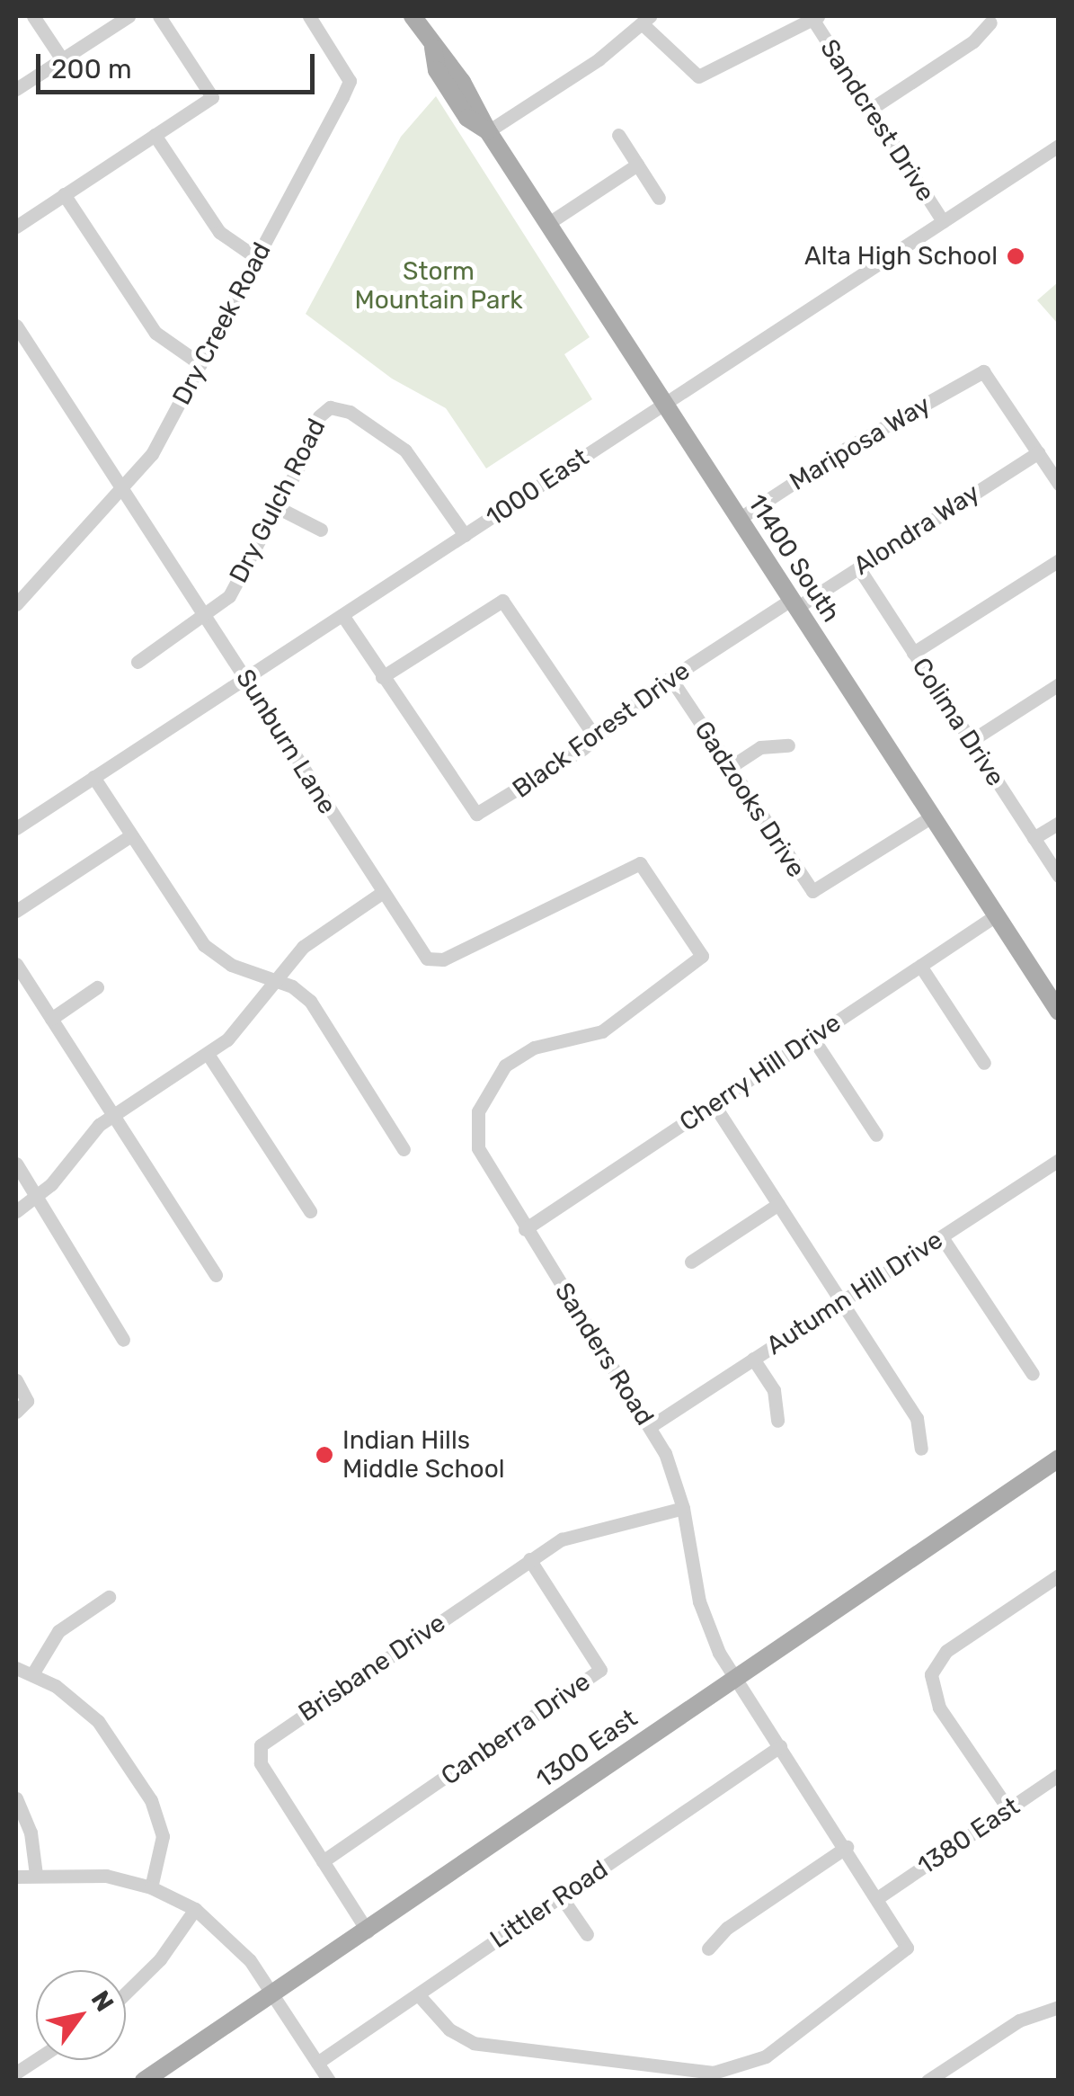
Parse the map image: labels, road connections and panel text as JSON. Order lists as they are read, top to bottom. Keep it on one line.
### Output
{"streets":{"main road":["11400 South","1300 East"],"street":["Sandcrest Drive","Dry Creek Road","Mariposa Way","1000 East","Dry Gulch Road","Alondra Way","Colima Drive","Black Forest Drive","Sunburn Lane","Gadzooks Drive","Cherry Hill Drive","Autumn Hill Drive","Sanders Road","Brisbane Drive","Canberra Drive","1380 East","Littler Road"]},"crossings":[["Sandcrest Drive","1000 East"],["Dry Creek Road","Sunburn Lane"],["Mariposa Way","Alondra Way"],["Mariposa Way","11400 South"],["1000 East","Dry Gulch Road"],["1000 East","11400 South"],["1000 East","Black Forest Drive"],["1000 East","Sunburn Lane"],["Dry Gulch Road","Sunburn Lane"],["Alondra Way","11400 South"],["Alondra Way","Colima Drive"],["Alondra Way","Black Forest Drive"],["11400 South","Black Forest Drive"],["11400 South","Gadzooks Drive"],["11400 South","Cherry Hill Drive"],["Black Forest Drive","Gadzooks Drive"],["Sunburn Lane","Sanders Road"],["Cherry Hill Drive","Sanders Road"],["Autumn Hill Drive","Sanders Road"],["Sanders Road","Brisbane Drive"],["Sanders Road","1300 East"],["Sanders Road","1380 East"],["Sanders Road","Littler Road"],["Brisbane Drive","Canberra Drive"],["Brisbane Drive","1300 East"]],"parks":["Storm Mountain Park"],"places":["Alta High School","Indian Hills Middle School"],"scale_bar":"200 m","north":"top right"}
